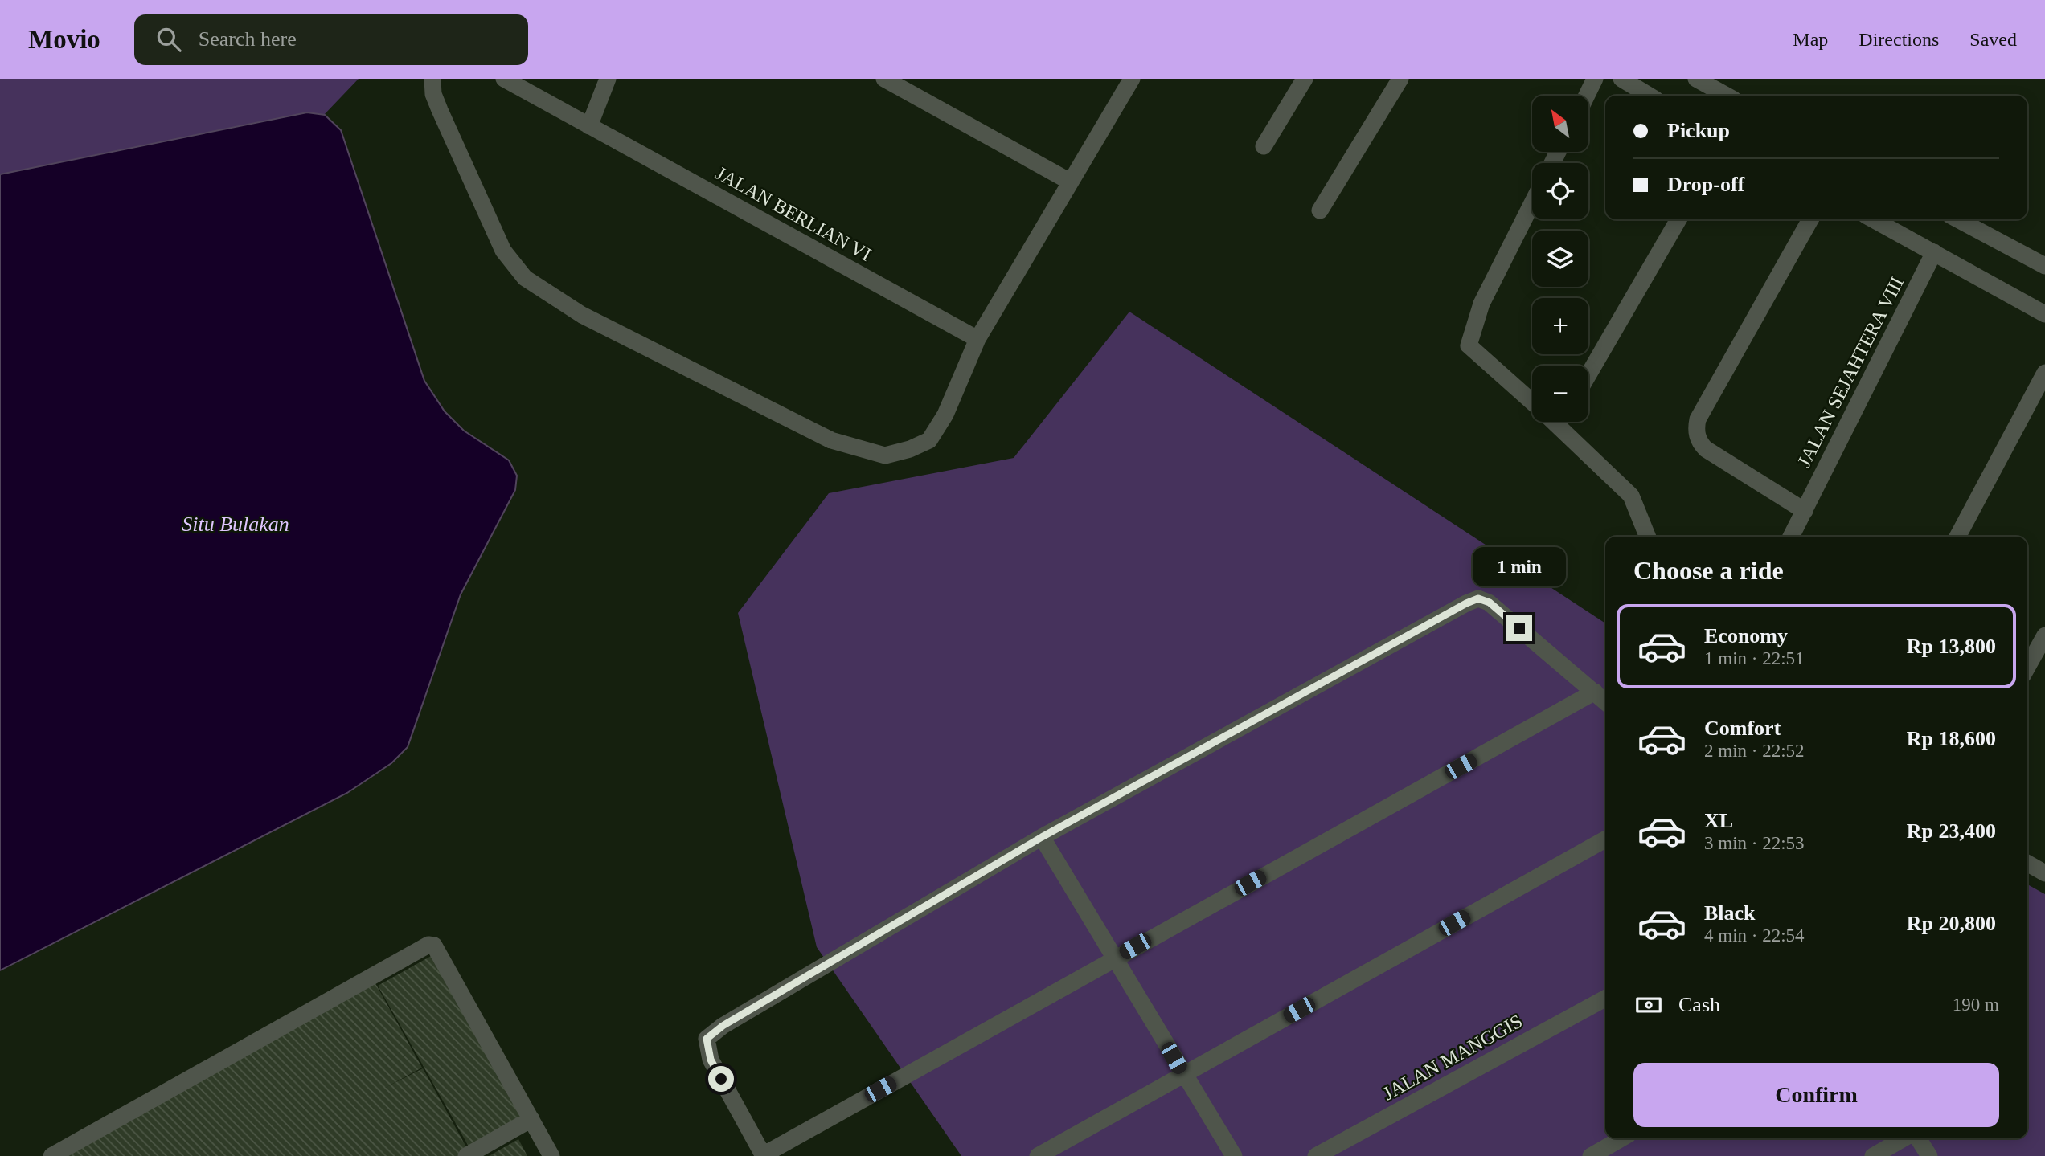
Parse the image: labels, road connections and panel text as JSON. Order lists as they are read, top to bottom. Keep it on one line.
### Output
{"streets":{"street":["JALAN BERLIAN VI","JALAN SEJAHTERA VIII","JALAN MANGGIS"]},"water":["Situ Bulakan"],"north":"top left","page":{"header":"Movio","search":"Search here","nav":["Map","Directions","Saved"],"map_buttons":["+","−"],"banner":["Pickup","Drop-off"],"heading":"Choose a ride","bubble":"1 min","list":[{"name":"Economy","note":"1 min · 22:51","value":"Rp 13,800"},{"name":"Comfort","note":"2 min · 22:52","value":"Rp 18,600"},{"name":"XL","note":"3 min · 22:53","value":"Rp 23,400"},{"name":"Black","note":"4 min · 22:54","value":"Rp 20,800"}],"pay":["Cash","190 m"],"buttons":"Confirm"}}
